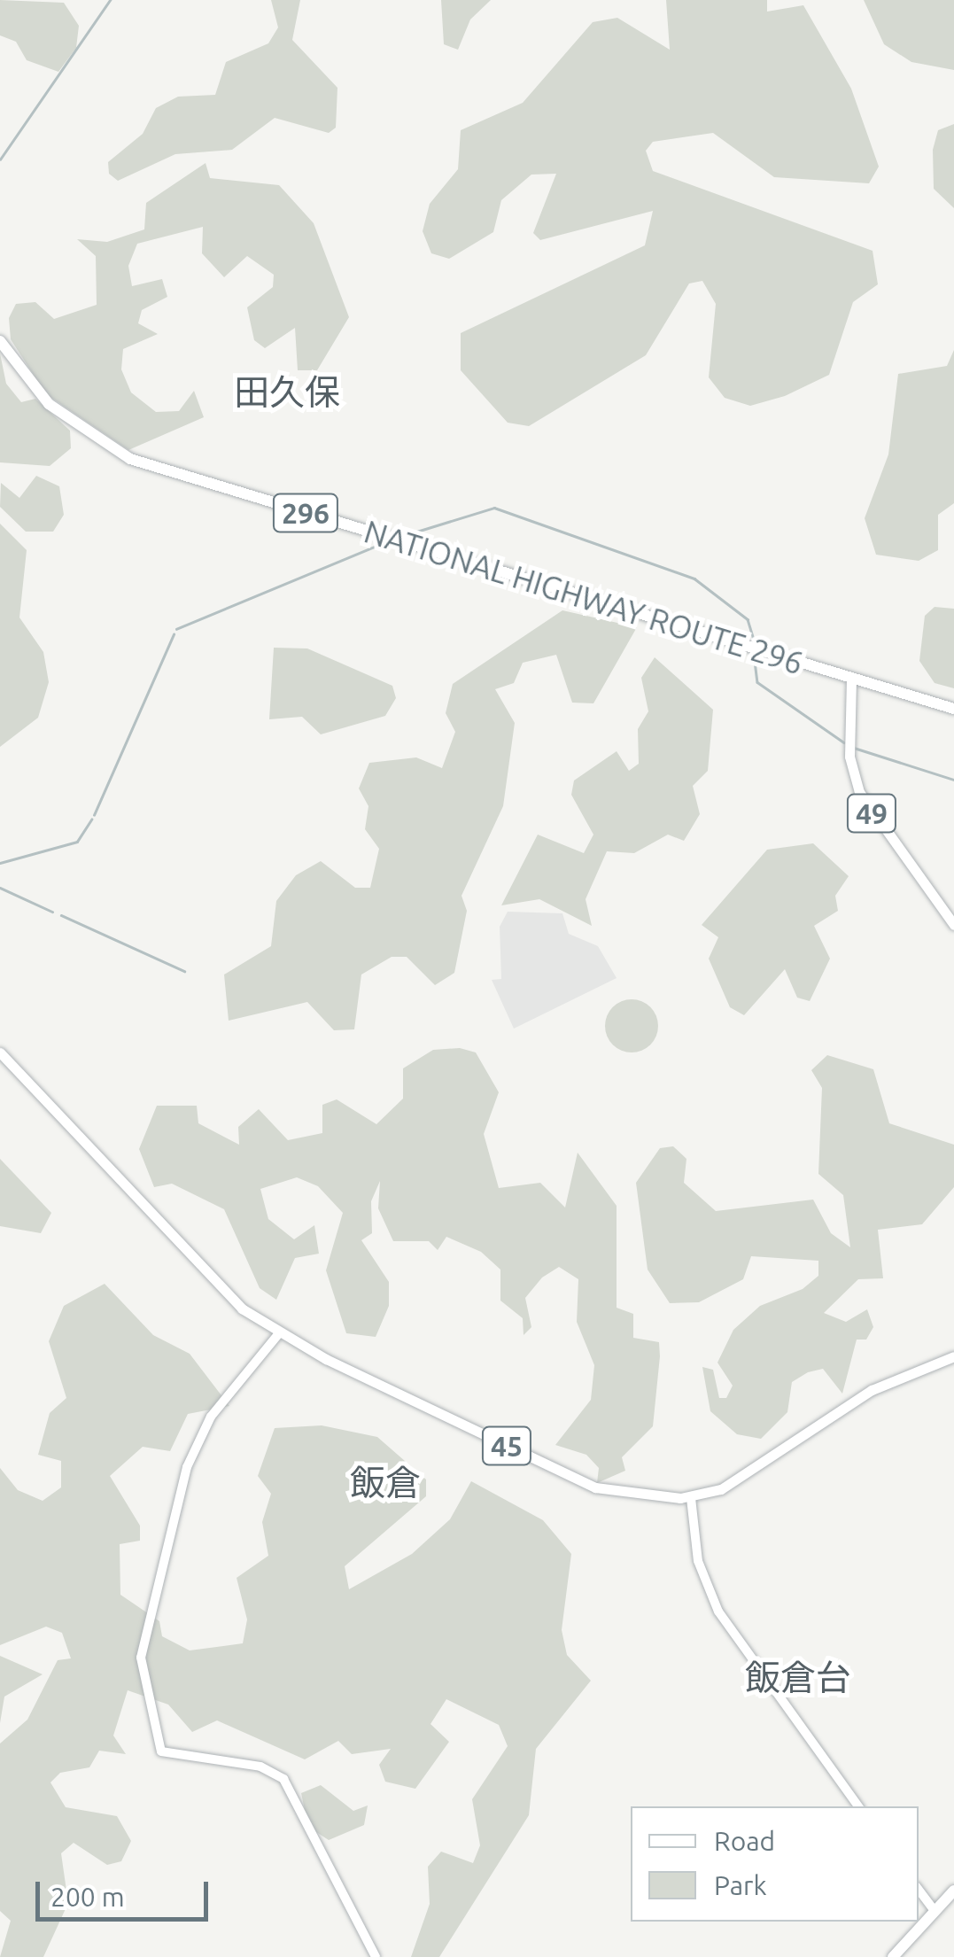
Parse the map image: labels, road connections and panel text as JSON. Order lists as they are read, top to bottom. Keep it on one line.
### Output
{"streets":{"highway":["296","NATIONAL HIGHWAY ROUTE 296"],"main road":["49","45"]},"crossings":[["NATIONAL HIGHWAY ROUTE 296","49"]],"districts":["田久保","飯倉","飯倉台"],"legend":["Road","Park"],"scale_bar":"200 m"}
